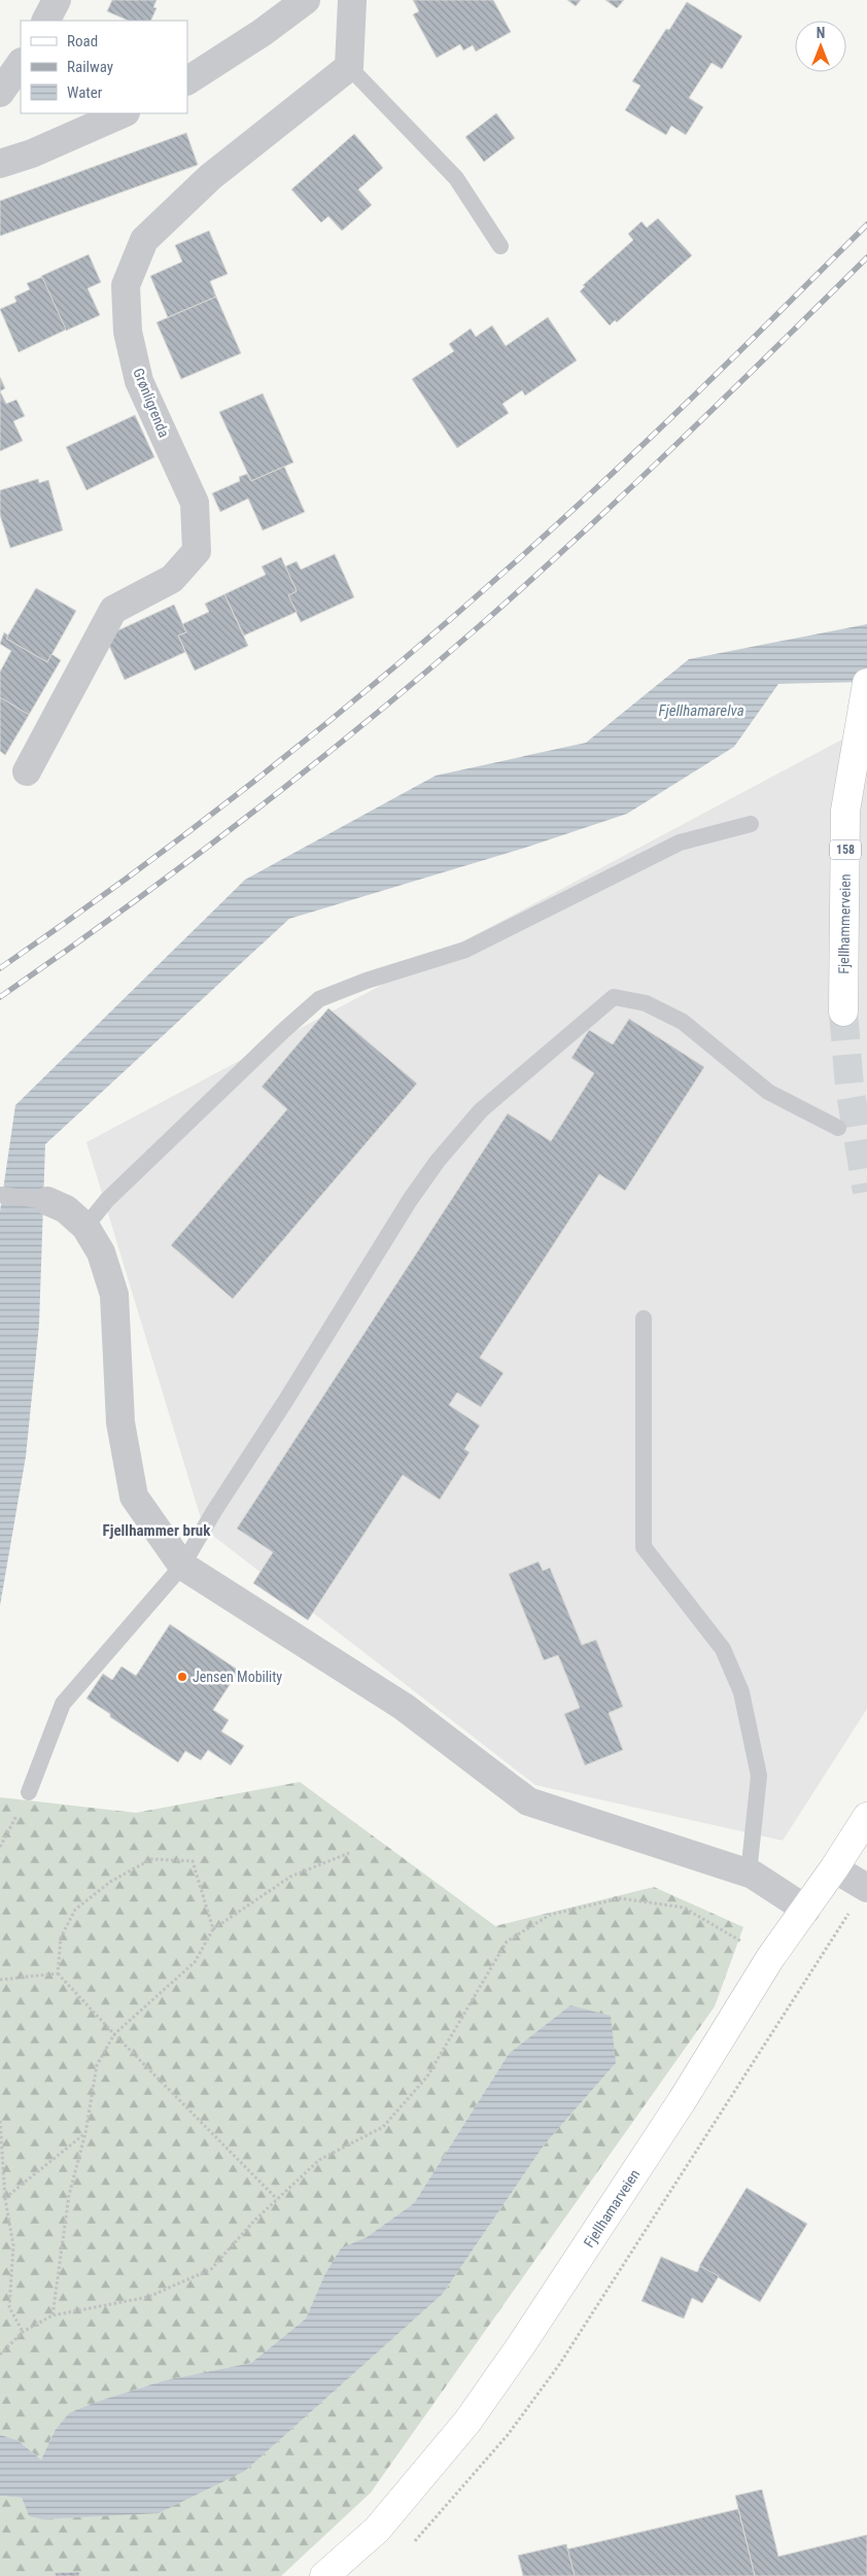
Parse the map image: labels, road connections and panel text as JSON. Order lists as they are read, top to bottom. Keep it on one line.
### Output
{"streets":{"main road":["158","Fjellhammerveien","Fjellhamarveien"],"street":["Grønligrenda"]},"districts":["Fjellhammer bruk"],"water":["Fjellhamarelva"],"places":["Jensen Mobility"],"legend":["Road","Railway","Water"],"north":"top"}
